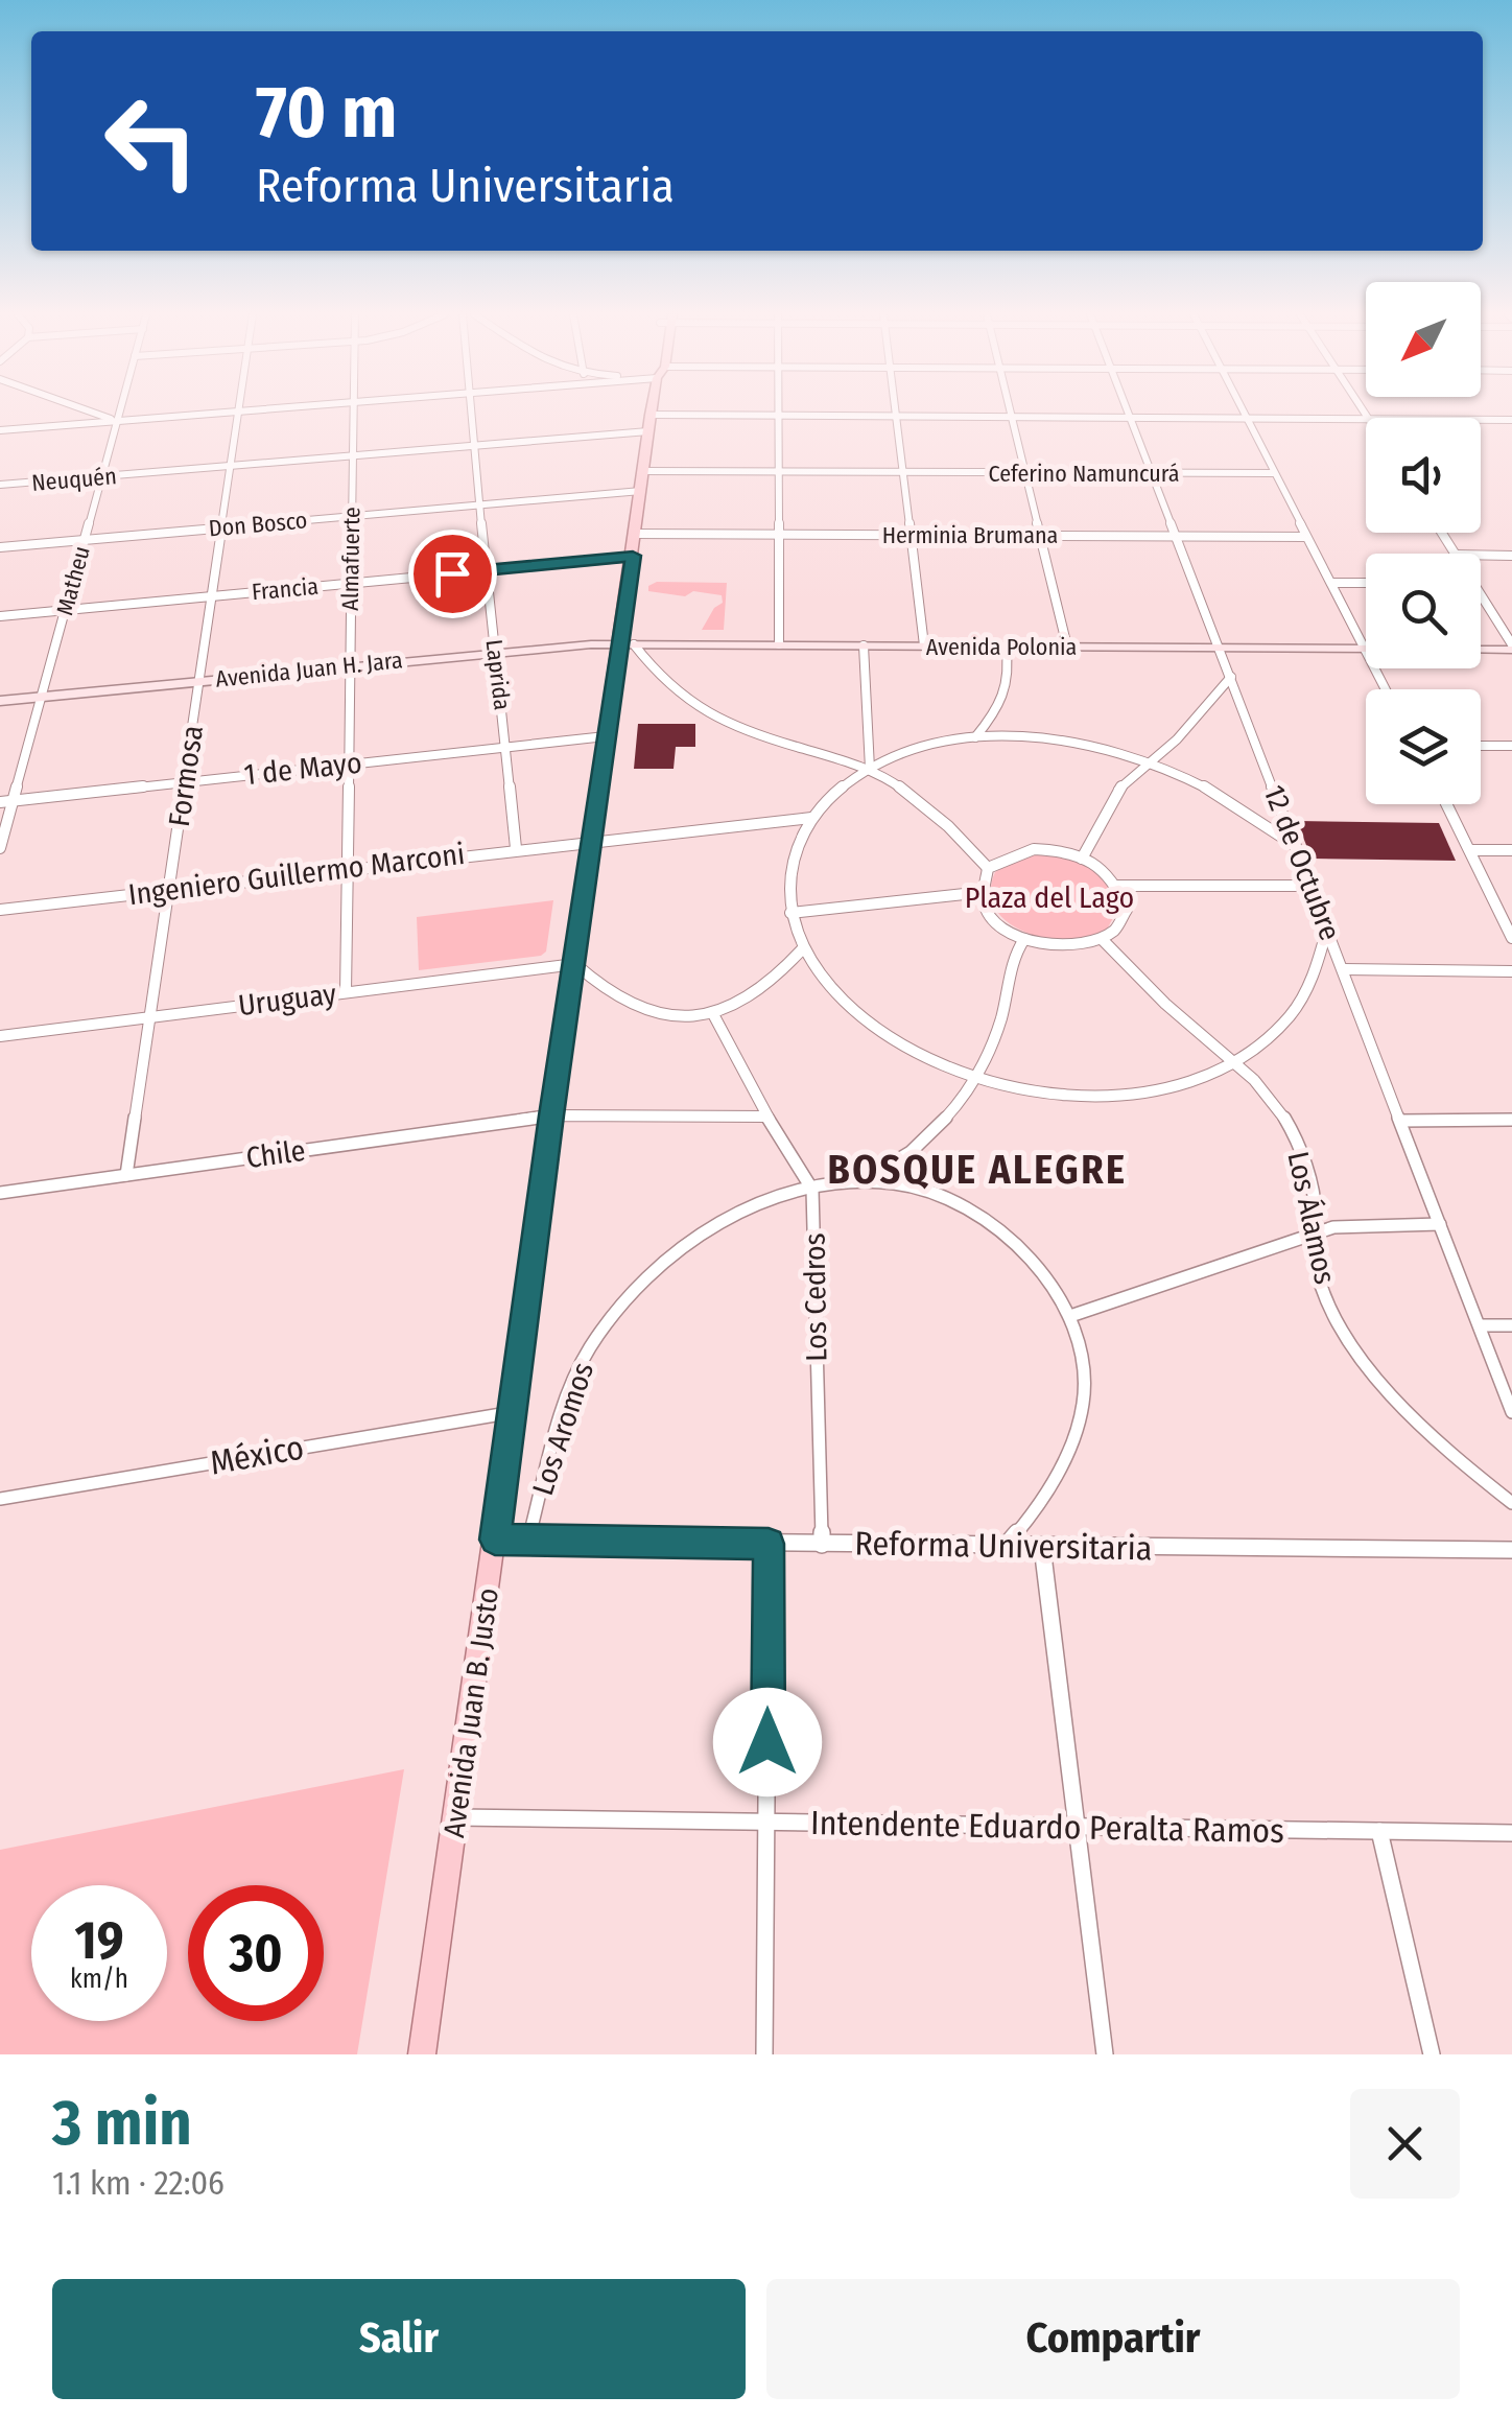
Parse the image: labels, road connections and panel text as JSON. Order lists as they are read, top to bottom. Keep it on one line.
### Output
{"streets":{"main road":["Avenida Polonia","Avenida Juan H. Jara","Avenida Juan B. Justo"],"street":["Ceferino Namuncurá","Neuquén","Don Bosco","Herminia Brumana","Almafuerte","Matheu","Francia","Laprida","1 de Mayo","Formosa","12 de Octubre","Ingeniero Guillermo Marconi","Uruguay","Chile","Los Álamos","Los Cedros","Los Aromos","México","Reforma Universitaria","Intendente Eduardo Peralta Ramos"]},"crossings":[["Ceferino Namuncurá","12 de Octubre"],["Ceferino Namuncurá","Avenida Juan B. Justo"],["Neuquén","Almafuerte"],["Neuquén","Matheu"],["Neuquén","Laprida"],["Neuquén","Formosa"],["Neuquén","Avenida Juan B. Justo"],["Don Bosco","Almafuerte"],["Don Bosco","Matheu"],["Don Bosco","Laprida"],["Don Bosco","Formosa"],["Don Bosco","Avenida Juan B. Justo"],["Herminia Brumana","12 de Octubre"],["Herminia Brumana","Avenida Juan B. Justo"],["Almafuerte","Francia"],["Almafuerte","Avenida Juan H. Jara"],["Almafuerte","1 de Mayo"],["Almafuerte","Ingeniero Guillermo Marconi"],["Almafuerte","Uruguay"],["Matheu","Francia"],["Matheu","Avenida Juan H. Jara"],["Matheu","1 de Mayo"],["Francia","Laprida"],["Francia","Formosa"],["Francia","Avenida Juan B. Justo"],["Avenida Polonia","Avenida Juan H. Jara"],["Avenida Polonia","12 de Octubre"],["Avenida Polonia","Avenida Juan B. Justo"],["Avenida Juan H. Jara","Laprida"],["Avenida Juan H. Jara","Formosa"],["Avenida Juan H. Jara","Avenida Juan B. Justo"],["Laprida","1 de Mayo"],["Laprida","Ingeniero Guillermo Marconi"],["1 de Mayo","Formosa"],["1 de Mayo","Avenida Juan B. Justo"],["Formosa","Ingeniero Guillermo Marconi"],["Formosa","Uruguay"],["Formosa","Chile"],["Ingeniero Guillermo Marconi","Avenida Juan B. Justo"],["Uruguay","Avenida Juan B. Justo"],["Chile","Avenida Juan B. Justo"],["Los Cedros","Los Aromos"],["Los Cedros","Reforma Universitaria"],["Los Aromos","Reforma Universitaria"],["México","Avenida Juan B. Justo"],["Reforma Universitaria","Avenida Juan B. Justo"],["Avenida Juan B. Justo","Intendente Eduardo Peralta Ramos"]],"districts":["BOSQUE ALEGRE"],"parks":["Plaza del Lago"],"north":"bottom left","page":{"turn":["70 m","Reforma Universitaria"],"speed":"19 km/h","limit":"30","heading":["3 min","1.1 km · 22:06"],"buttons":["Salir","Compartir"]}}
